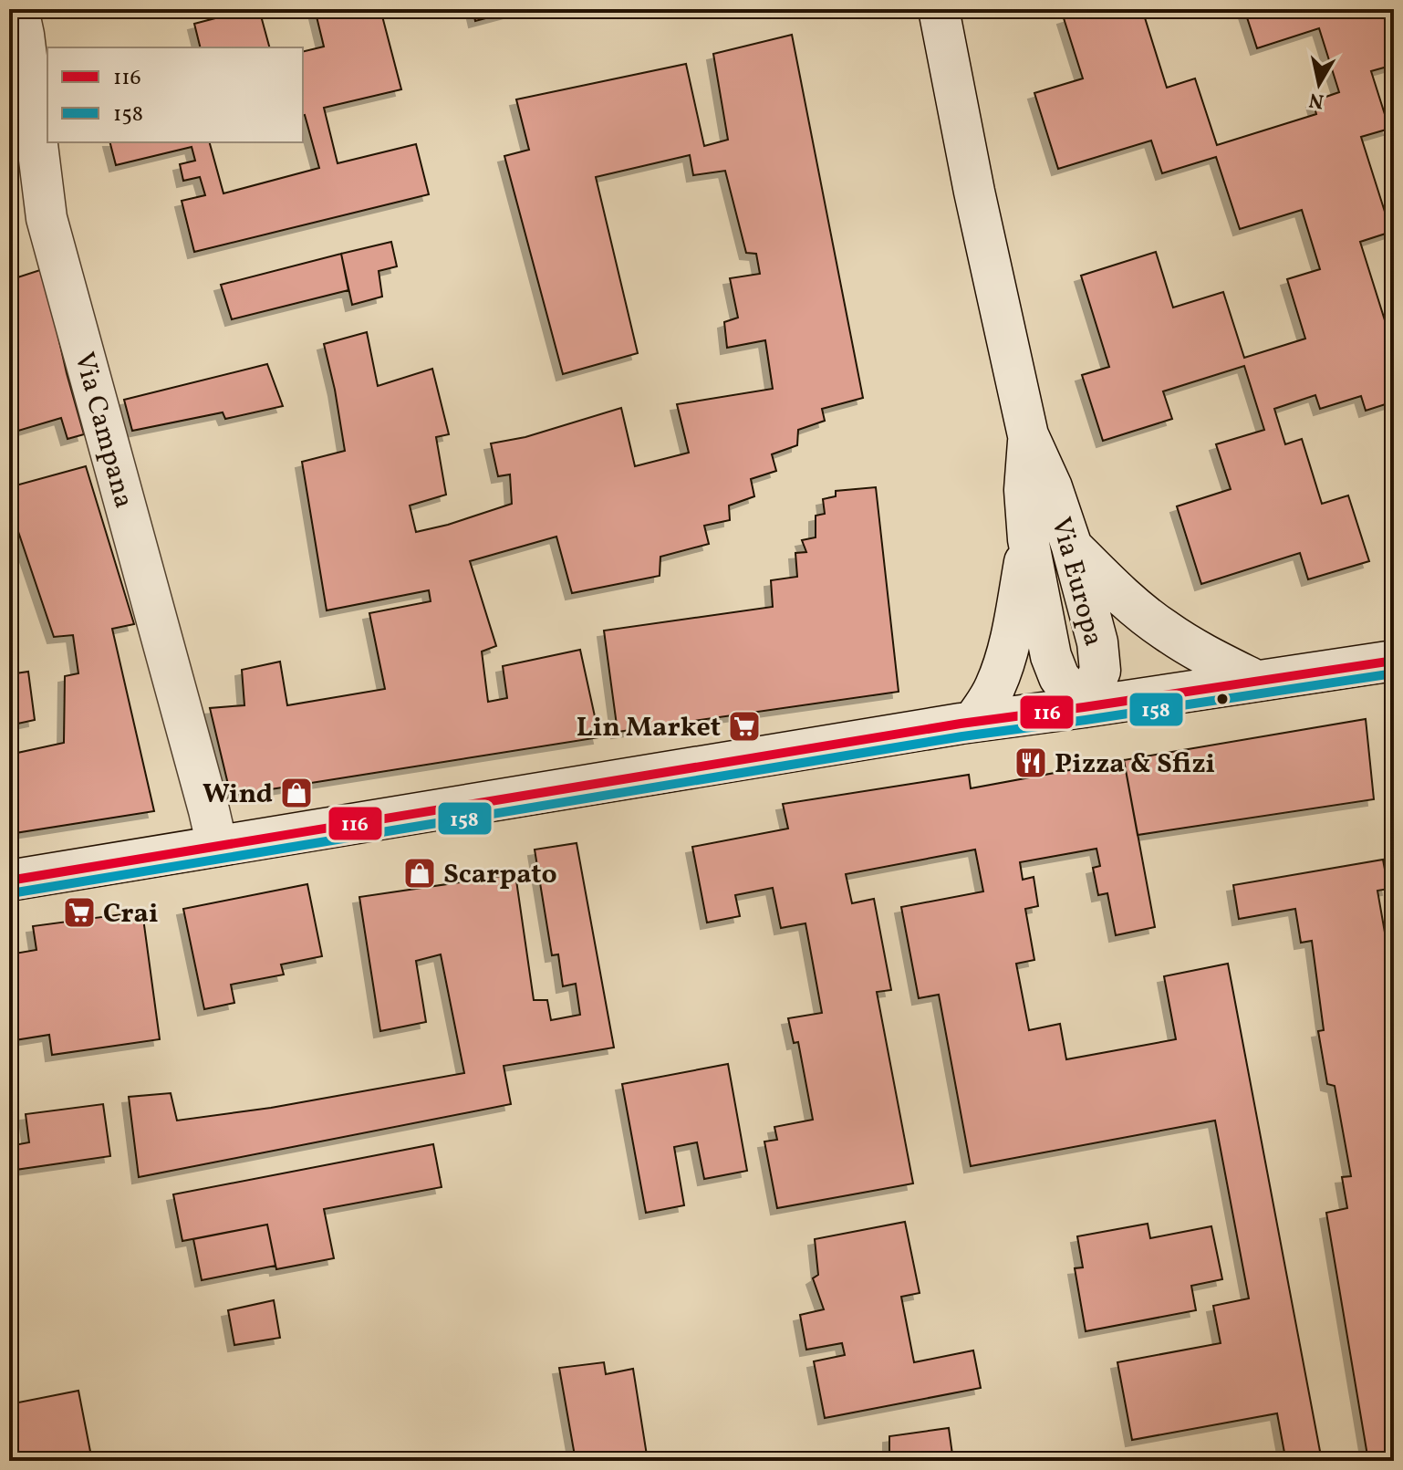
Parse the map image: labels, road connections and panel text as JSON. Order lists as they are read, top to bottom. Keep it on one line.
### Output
{"streets":{"street":["Via Campana","Via Europa"]},"places":{"supermarket":["Lin Market","Crai"],"restaurant":["Pizza & Sfizi"],"shop":["Wind","Scarpato"]},"lines":["transit line 116","transit line 158"],"legend":["116","158"],"north":"bottom"}
